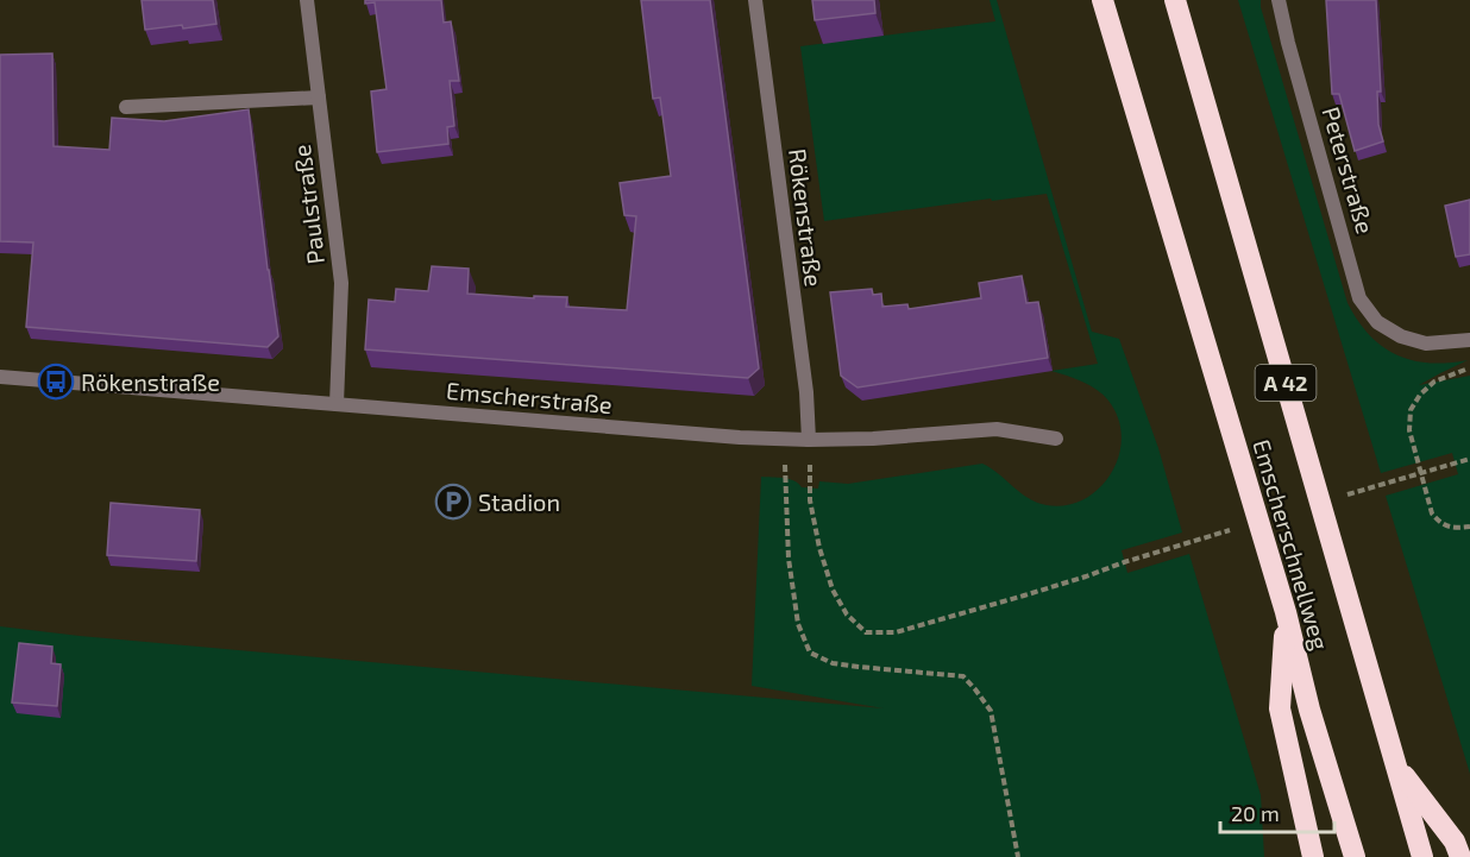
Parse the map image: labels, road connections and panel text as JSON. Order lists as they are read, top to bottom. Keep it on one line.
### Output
{"streets":{"highway":["A 42","Emscherschnellweg"],"street":["Peterstraße","Paulstraße","Rökenstraße","Emscherstraße"]},"crossings":[["Paulstraße","Emscherstraße"],["Rökenstraße","Emscherstraße"]],"places":{"bus stop":["Rökenstraße"],"parking":["Stadion"]},"scale_bar":"20 m"}
